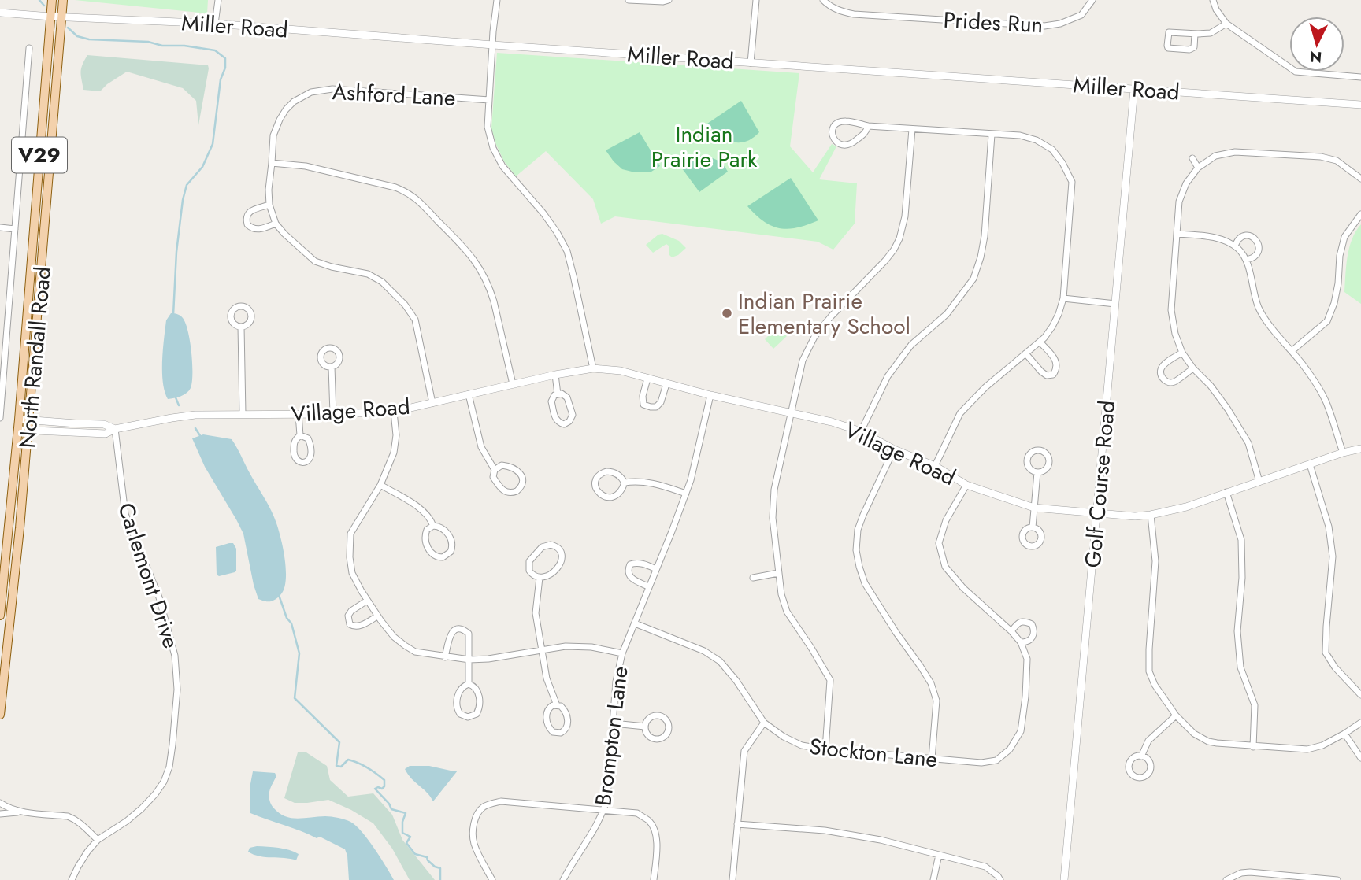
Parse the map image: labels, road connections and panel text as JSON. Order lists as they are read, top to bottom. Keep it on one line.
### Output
{"streets":{"main road":["V29","North Randall Road"],"street":["Prides Run","Miller Road","Ashford Lane","Village Road","Golf Course Road","Carlemont Drive","Brompton Lane","Stockton Lane"]},"crossings":[["Miller Road","North Randall Road"],["Miller Road","Golf Course Road"],["Ashford Lane","Village Road"],["North Randall Road","Village Road"],["Village Road","Golf Course Road"],["Village Road","Carlemont Drive"],["Village Road","Brompton Lane"],["Village Road","Stockton Lane"],["Brompton Lane","Stockton Lane"]],"parks":["Indian Prairie Park"],"places":["Indian Prairie Elementary School"],"north":"bottom"}
